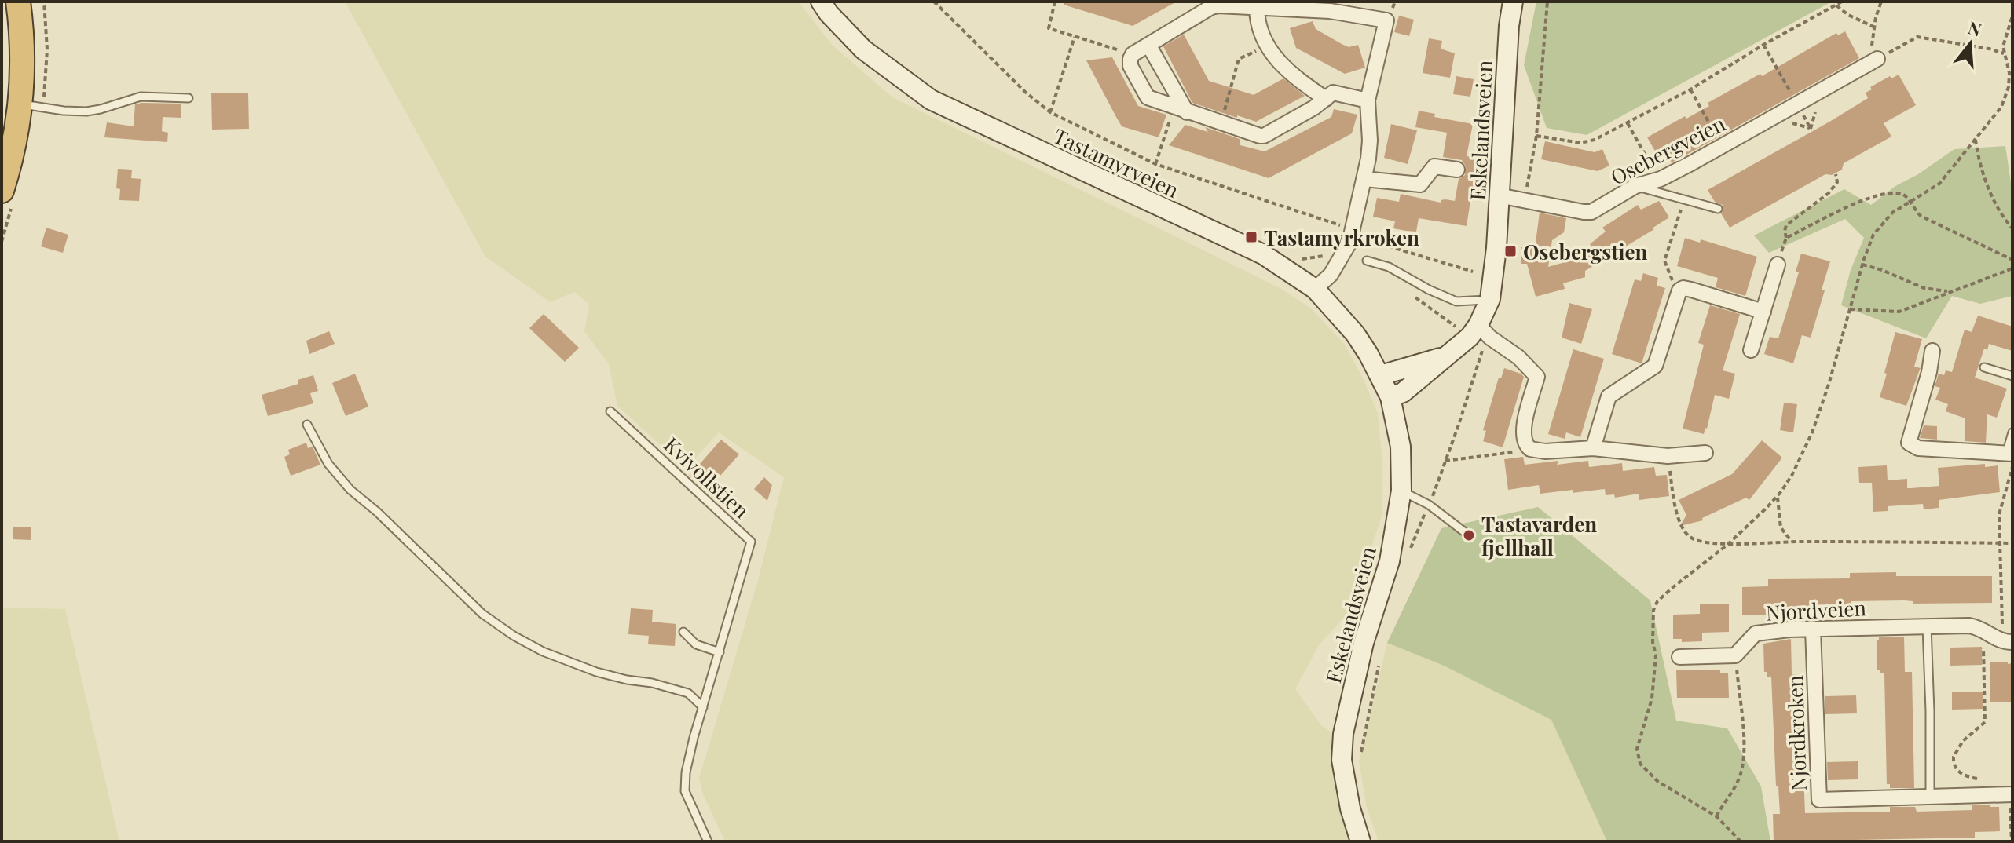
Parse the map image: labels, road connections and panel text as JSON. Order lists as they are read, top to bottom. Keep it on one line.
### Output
{"streets":{"main road":["Eskelandsveien","Tastamyrveien"],"street":["Osebergveien","Njordveien","Njordkroken"],"lane":["Kvivollstien"]},"crossings":[["Eskelandsveien","Osebergveien"],["Eskelandsveien","Tastamyrveien"],["Njordveien","Njordkroken"]],"places":{"transit":["Tastamyrkroken","Osebergstien"],"other":["Tastavarden fjellhall"]},"north":"top"}
